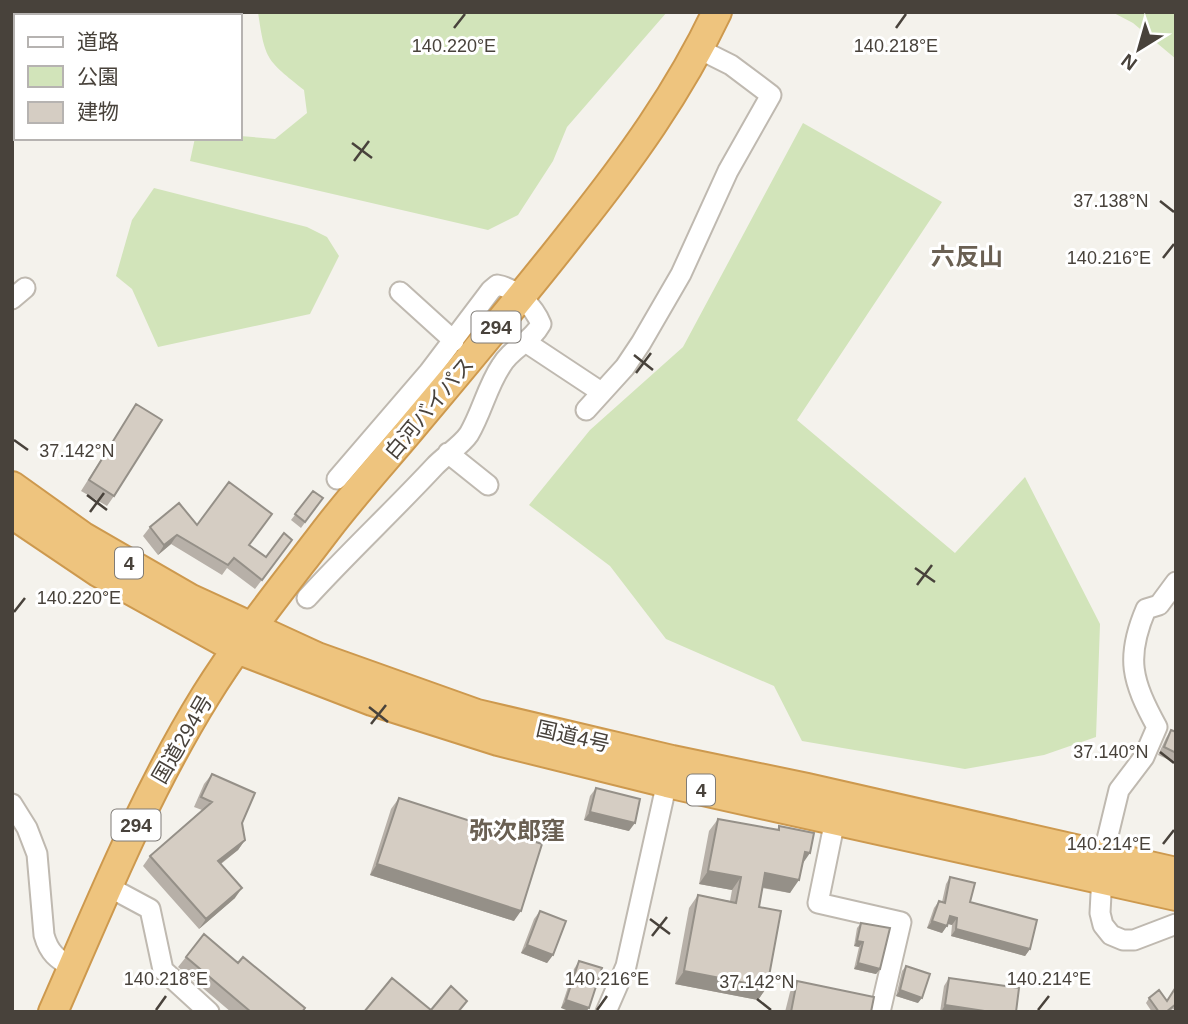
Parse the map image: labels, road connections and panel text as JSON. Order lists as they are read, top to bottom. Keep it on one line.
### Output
{"streets":{"highway":["294","白河バイパス","4","国道4号","国道294号"]},"crossings":[["白河バイパス","国道4号"],["白河バイパス","国道294号"],["国道4号","国道294号"]],"districts":["六反山","弥次郎窪"],"legend":["道路","公園","建物"],"north":"bottom left","coordinates":["140.220°E","140.218°E","37.138°N","140.216°E","37.142°N","37.140°N","140.214°E"]}
